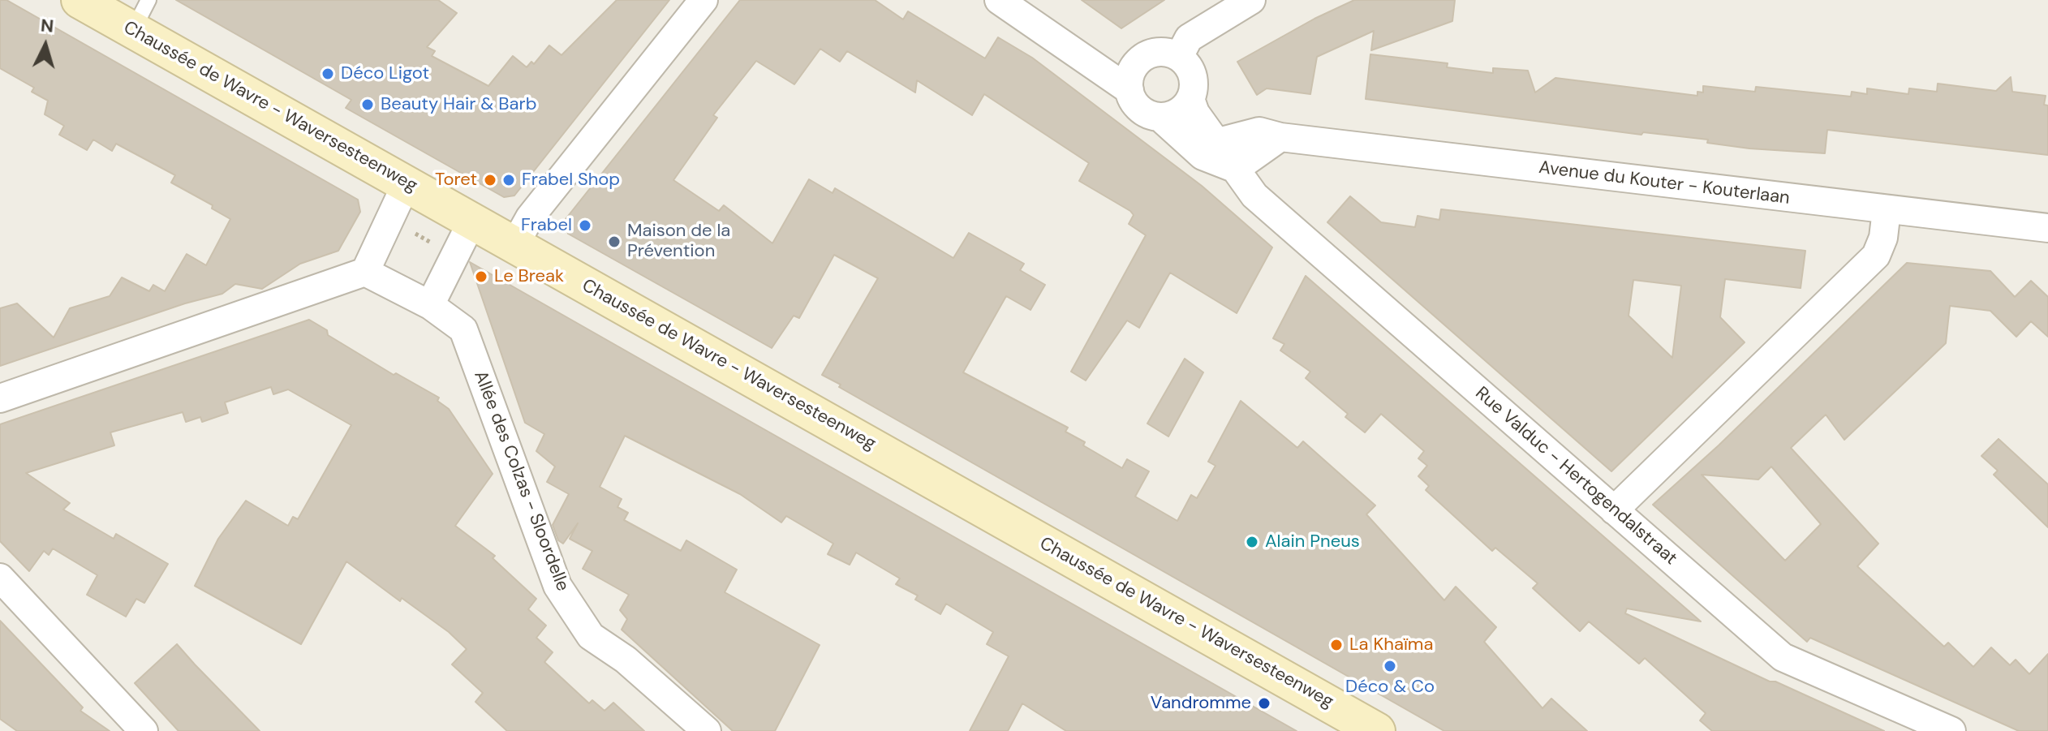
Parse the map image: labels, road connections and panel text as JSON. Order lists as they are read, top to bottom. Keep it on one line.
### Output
{"streets":{"main road":["Chaussée de Wavre - Waversesteenweg"],"street":["Avenue du Kouter - Kouterlaan","Rue Valduc - Hertogendalstraat","Allée des Colzas - Sloordelle"]},"crossings":[["Avenue du Kouter - Kouterlaan","Rue Valduc - Hertogendalstraat"]],"places":["Déco Ligot","Beauty Hair & Barb","Toret","Frabel Shop","Frabel","Maison de la Prévention","Le Break","Alain Pneus","La Khaïma","Déco & Co","Vandromme"],"north":"top"}
